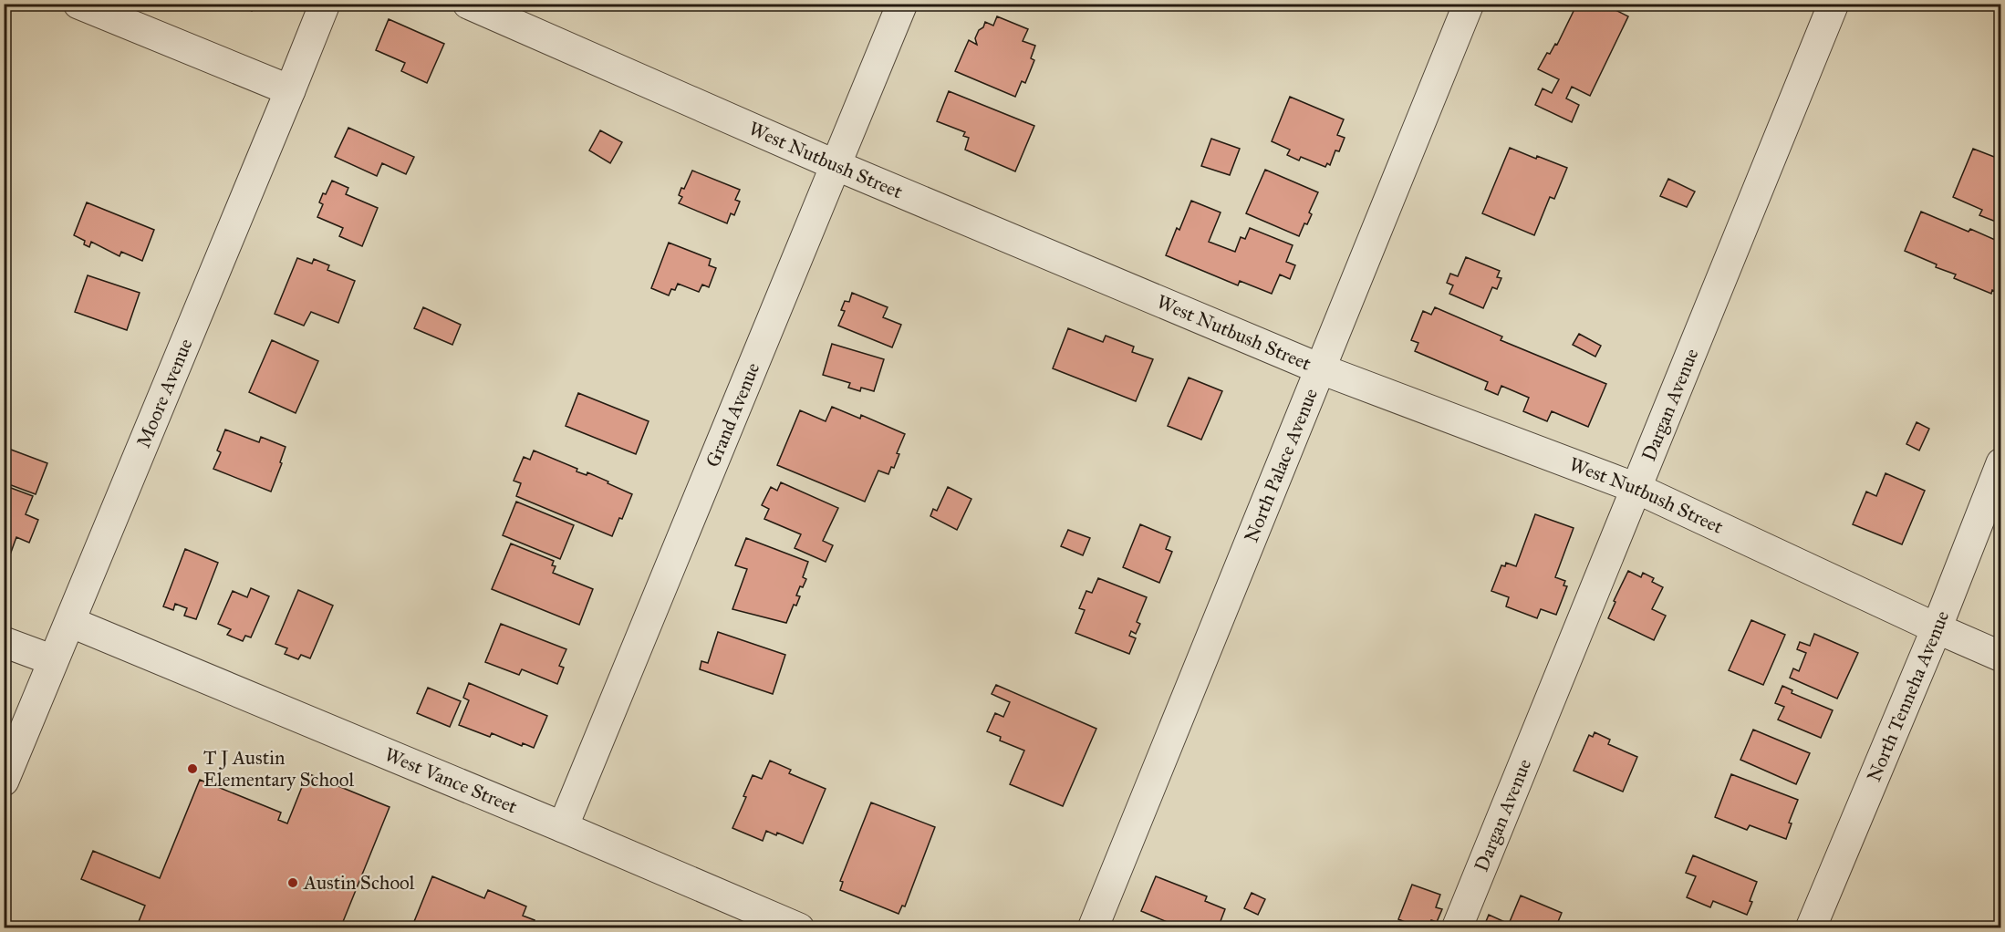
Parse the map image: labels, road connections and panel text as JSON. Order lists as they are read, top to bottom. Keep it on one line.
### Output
{"streets":{"street":["West Nutbush Street","Moore Avenue","Dargan Avenue","Grand Avenue","North Palace Avenue","North Tenneha Avenue","West Vance Street"]},"crossings":[["West Nutbush Street","Dargan Avenue"],["West Nutbush Street","Grand Avenue"],["West Nutbush Street","North Palace Avenue"],["West Nutbush Street","North Tenneha Avenue"],["Moore Avenue","West Vance Street"],["Grand Avenue","West Vance Street"]],"places":["T J Austin Elementary School","Austin School"]}
